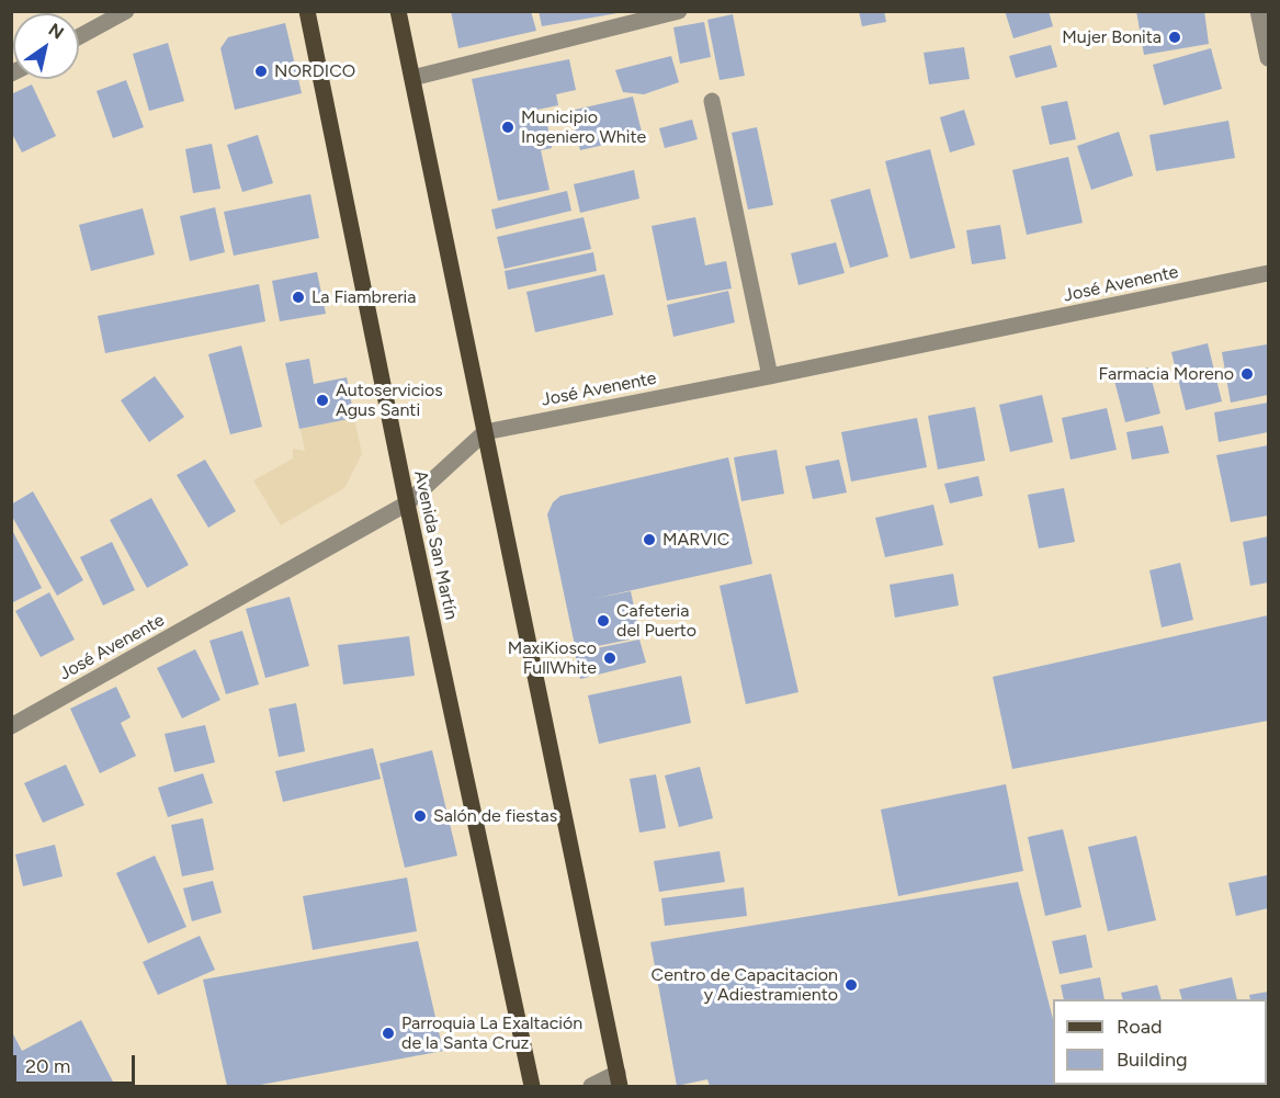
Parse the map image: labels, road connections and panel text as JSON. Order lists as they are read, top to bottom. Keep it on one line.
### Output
{"streets":{"main road":["Avenida San Martín"],"street":["José Avenente"]},"crossings":[["José Avenente","Avenida San Martín"]],"places":["Mujer Bonita","NORDICO","Municipio Ingeniero White","La Fiambreria","Farmacia Moreno","Autoservicios Agus Santi","MARVIC","Cafeteria del Puerto","MaxiKiosco FullWhite","Salón de fiestas","Centro de Capacitacion y Adiestramiento","Parroquia La Exaltación de la Santa Cruz"],"legend":["Road","Building"],"scale_bar":"20 m","north":"top right"}
